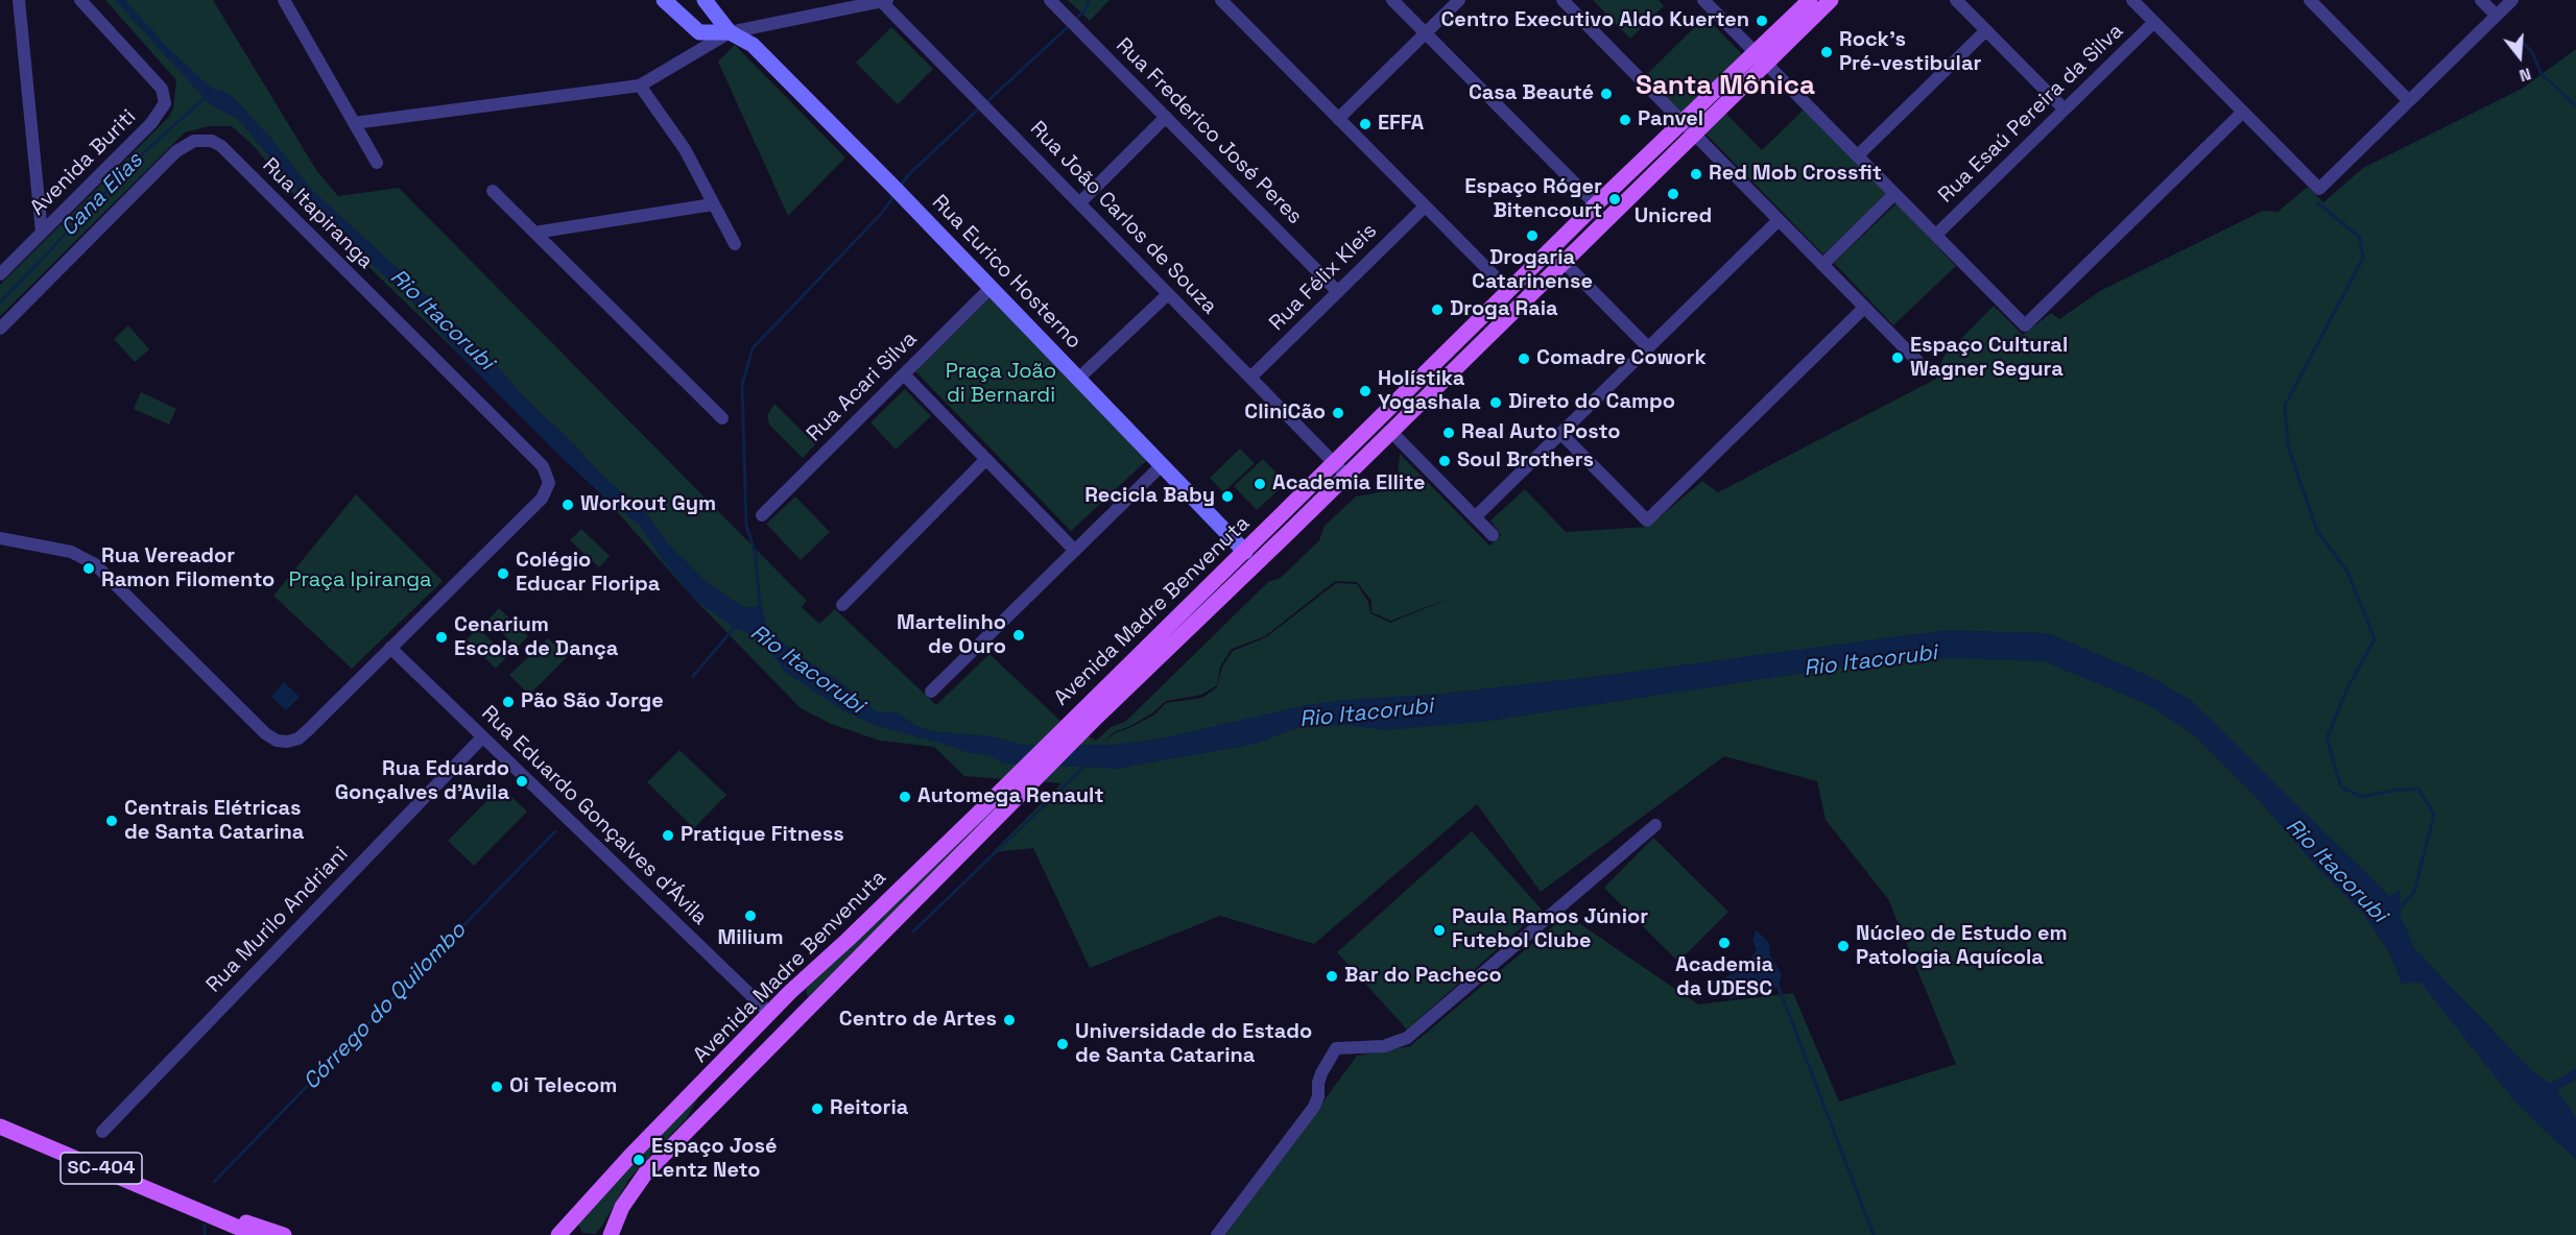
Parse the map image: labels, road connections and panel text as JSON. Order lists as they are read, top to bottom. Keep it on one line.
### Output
{"streets":{"main road":["Avenida Madre Benvenuta","SC-404"],"street":["Rua Esaú Pereira da Silva","Rua Frederico José Peres","Avenida Buriti","Rua Itapiranga","Rua João Carlos de Souza","Rua Eurico Hosterno","Rua Félix Kleis","Rua Acari Silva","Rua Eduardo Gonçalves d'Ávila","Rua Murilo Andriani"]},"crossings":[["Rua Frederico José Peres","Rua Félix Kleis"],["Rua Itapiranga","Rua Eduardo Gonçalves d'Ávila"],["Rua João Carlos de Souza","Rua Félix Kleis"],["Rua João Carlos de Souza","Avenida Madre Benvenuta"],["Rua Eurico Hosterno","Rua Acari Silva"],["Rua Eurico Hosterno","Avenida Madre Benvenuta"],["Avenida Madre Benvenuta","Rua Eduardo Gonçalves d'Ávila"],["Rua Eduardo Gonçalves d'Ávila","Rua Murilo Andriani"]],"districts":["Santa Mônica"],"water":["Cana Elias","Rio Itacorubi","Córrego do Quilombo"],"parks":["Praça João di Bernardi","Praça Ipiranga"],"places":["Centro Executivo Aldo Kuerten","Rock's Pré-vestibular","Casa Beauté","Panvel","EFFA","Red Mob Crossfit","Unicred","Espaço Róger Bitencourt","Drogaria Catarinense","Droga Raia","Espaço Cultural Wagner Segura","Comadre Cowork","Holístika Yogashala","Direto do Campo","CliniCão","Real Auto Posto","Soul Brothers","Academia Ellite","Recicla Baby","Workout Gym","Rua Vereador Ramon Filomento","Colégio Educar Floripa","Martelinho de Ouro","Cenarium Escola de Dança","Pão São Jorge","Rua Eduardo Gonçalves d'Avila","Automega Renault","Centrais Elétricas de Santa Catarina","Pratique Fitness","Milium","Paula Ramos Júnior Futebol Clube","Academia da UDESC","Núcleo de Estudo em Patologia Aquícola","Bar do Pacheco","Centro de Artes","Universidade do Estado de Santa Catarina","Oi Telecom","Reitoria","Espaço José Lentz Neto"],"north":"bottom"}
